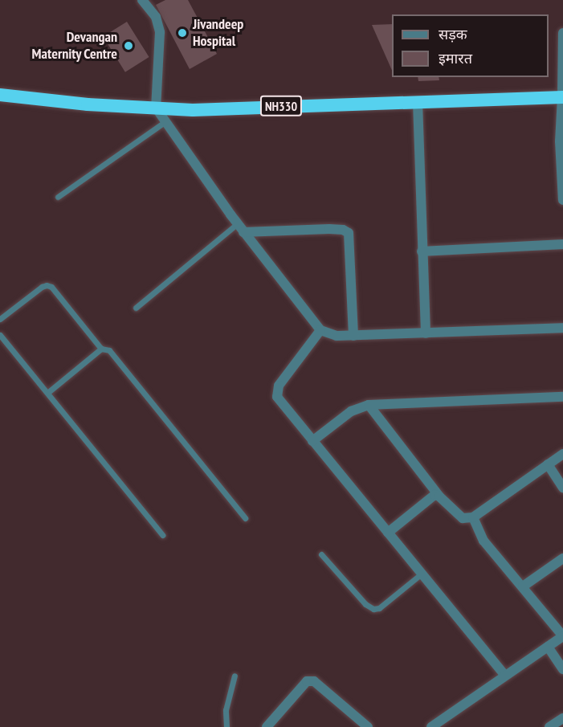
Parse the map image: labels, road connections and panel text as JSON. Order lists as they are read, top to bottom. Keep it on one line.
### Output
{"streets":{"highway":["NH330"]},"places":["Jivandeep Hospital","Devangan Maternity Centre"],"legend":["सड़क","इमारत"]}
